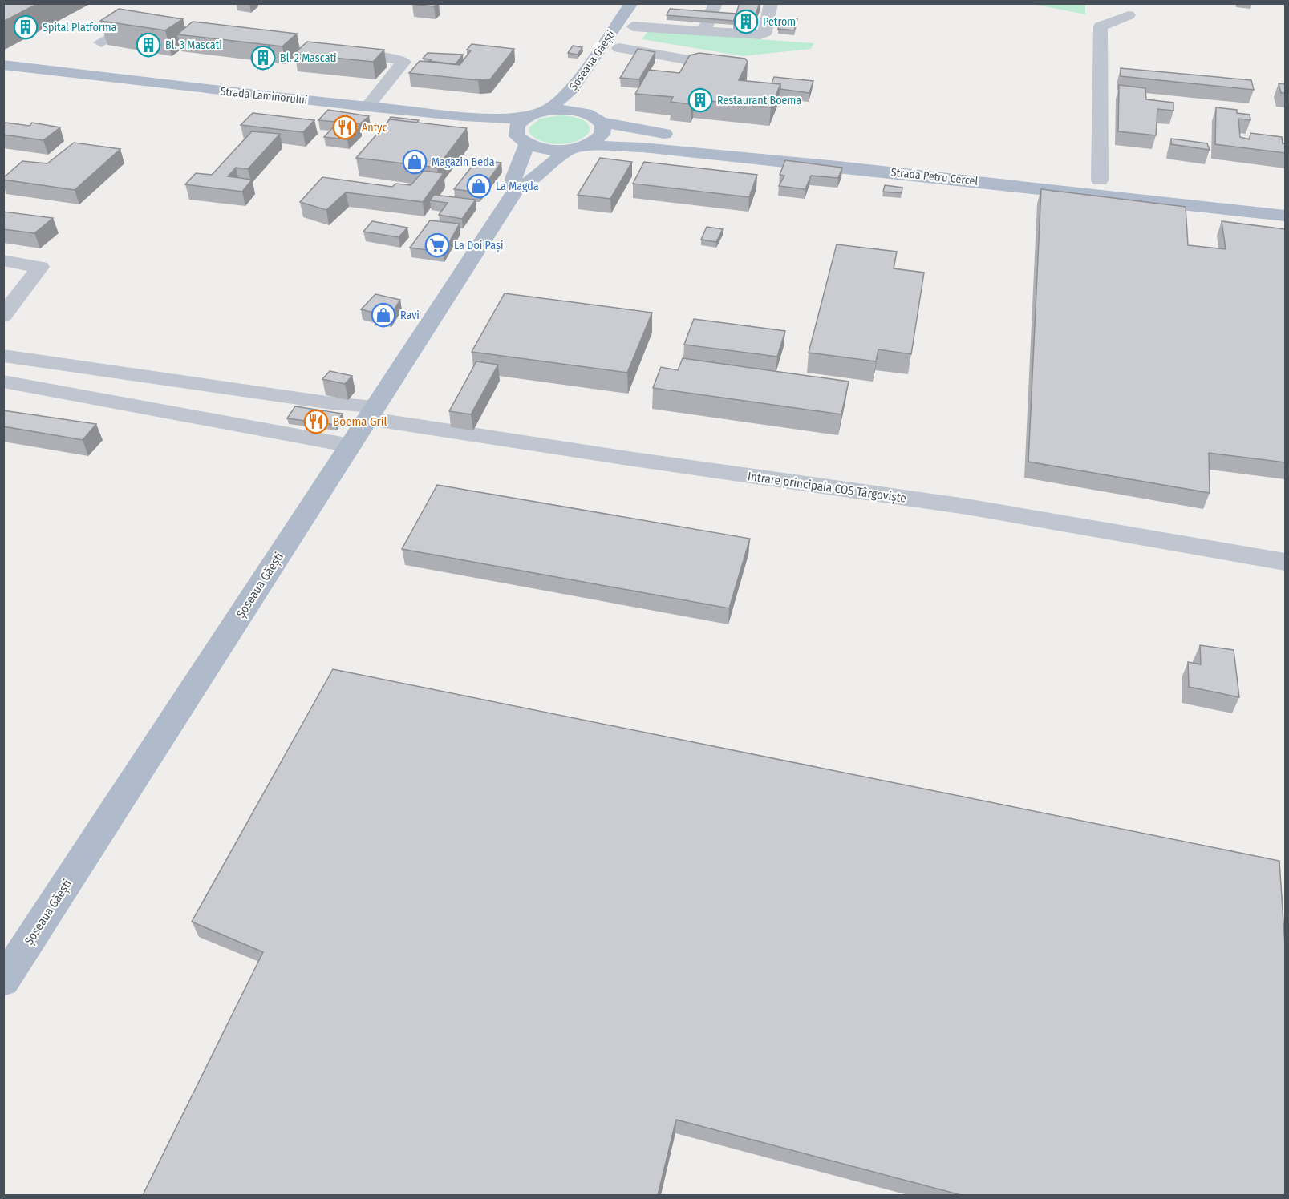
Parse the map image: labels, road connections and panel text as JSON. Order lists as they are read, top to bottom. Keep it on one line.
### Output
{"streets":{"main road":["Șoseaua Găești","Strada Laminorului","Strada Petru Cercel"],"lane":["Intrare principala COS Târgoviște"]},"crossings":[["Șoseaua Găești","Strada Petru Cercel"],["Șoseaua Găești","Intrare principala COS Târgoviște"],["Strada Laminorului","Strada Petru Cercel"]],"places":{"building":["Petrom","Spital Platforma","Bl. 3 Mascati","Bl. 2 Mascati","Restaurant Boema"],"restaurant":["Antyc","Boema Gril"],"shop":["Magazin Beda","La Magda","Ravi"],"supermarket":["La Doi Pași"]}}
